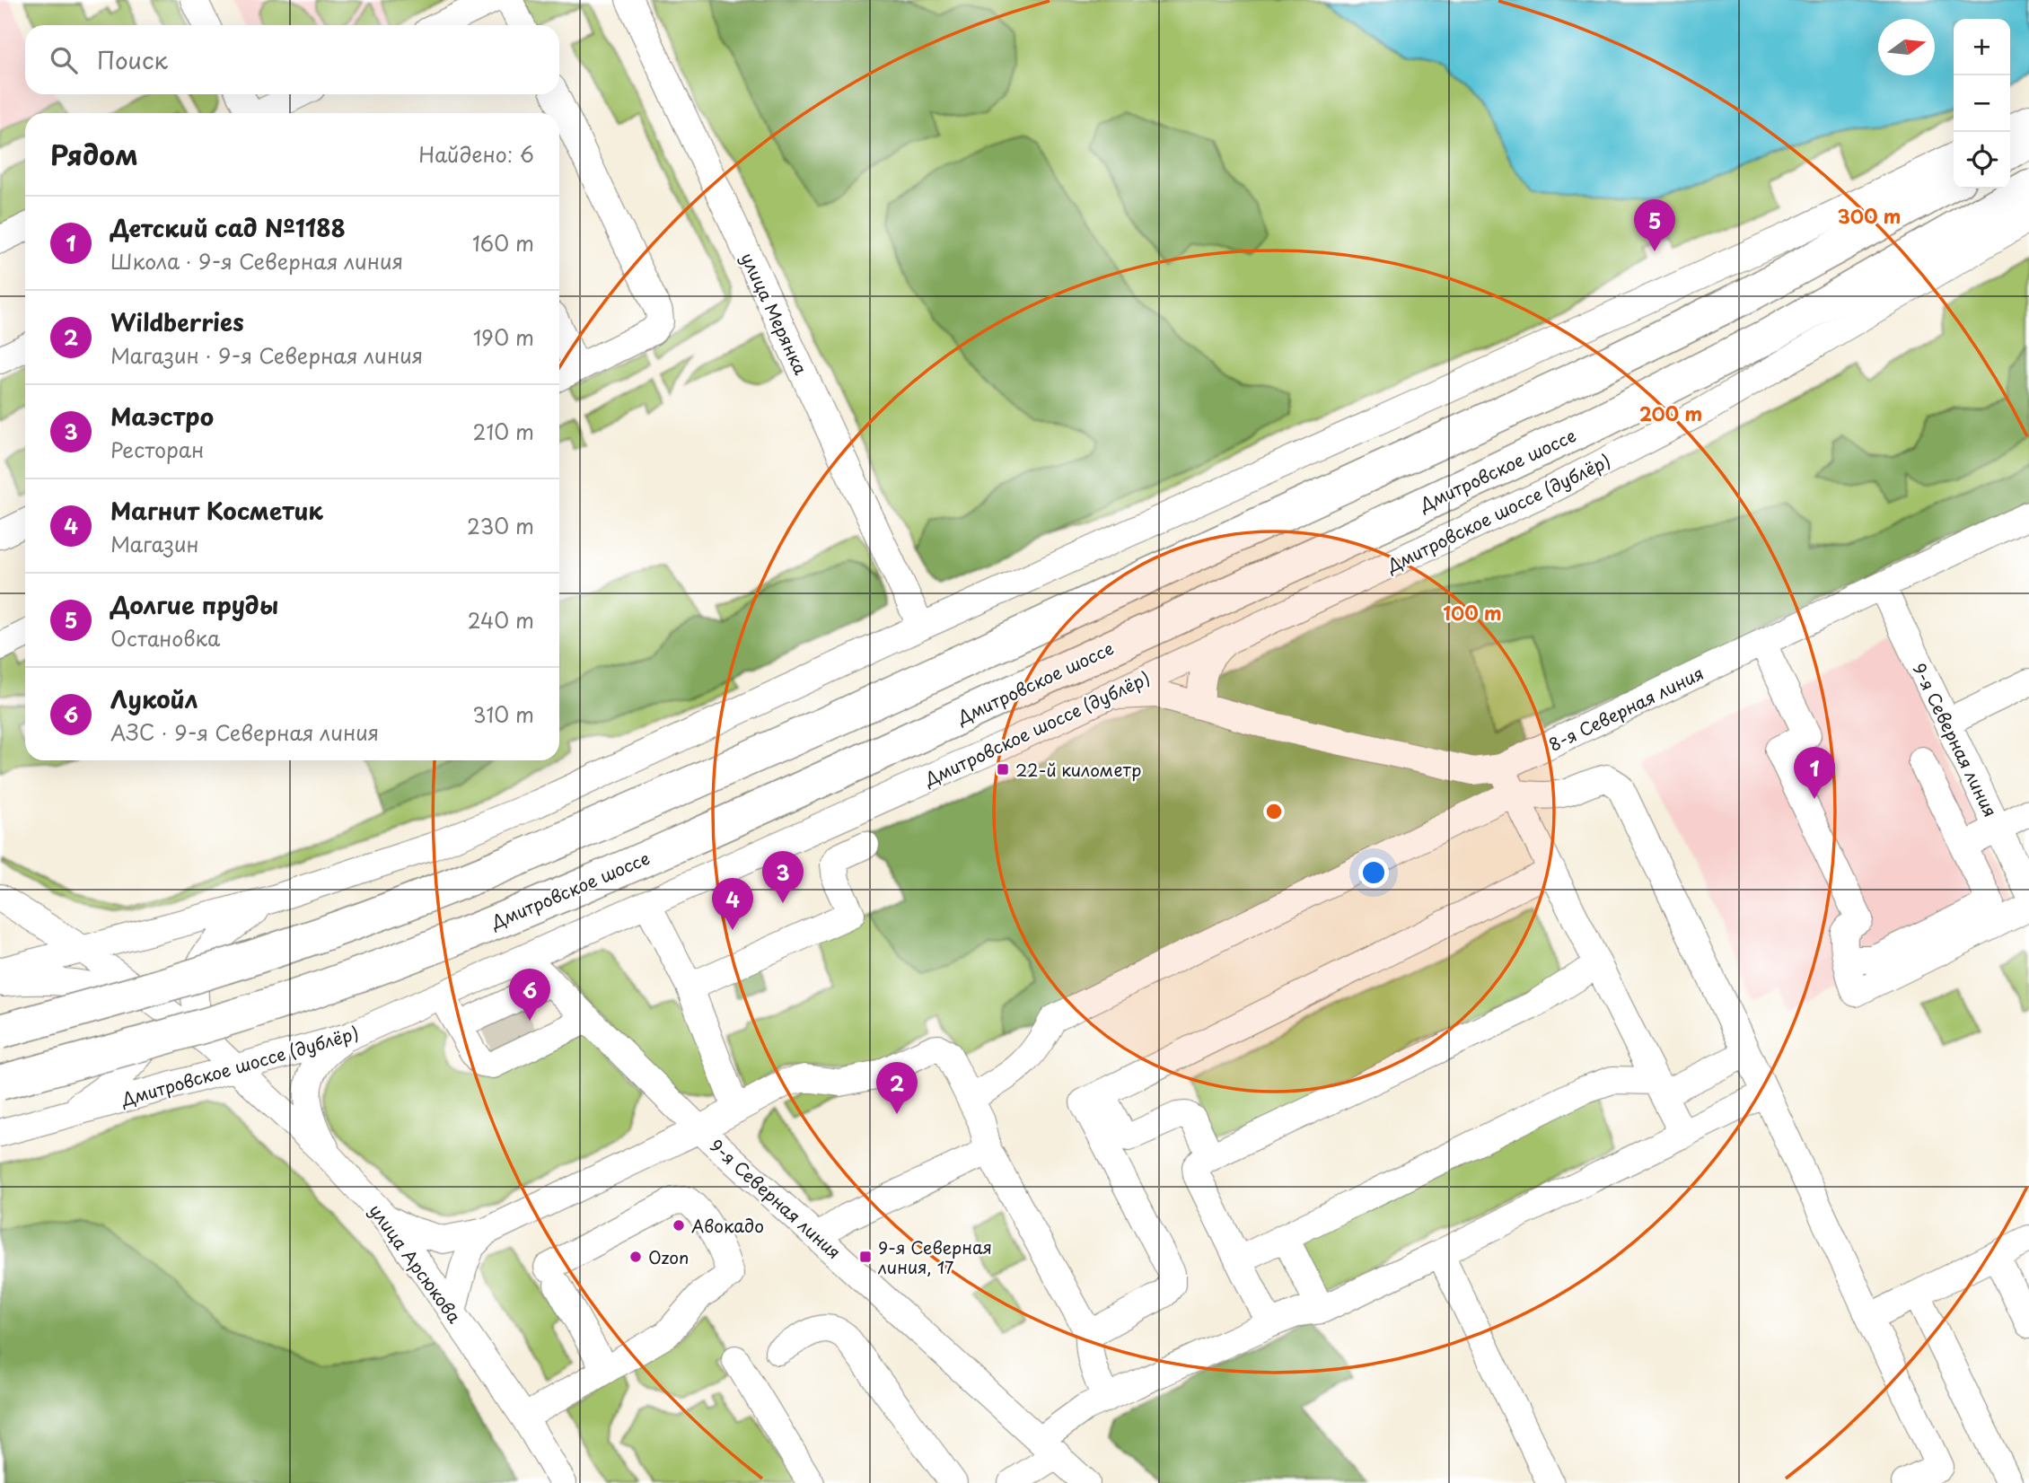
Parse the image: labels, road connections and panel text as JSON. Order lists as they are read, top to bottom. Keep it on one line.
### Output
{"streets":{"highway":["Дмитровское шоссе"],"street":["улица Мерянка","Дмитровское шоссе (дублёр)","8-я Северная линия","9-я Северная линия","улица Арсюкова"]},"crossings":[["Дмитровское шоссе (дублёр)","8-я Северная линия"],["Дмитровское шоссе (дублёр)","9-я Северная линия"],["Дмитровское шоссе (дублёр)","улица Арсюкова"],["8-я Северная линия","9-я Северная линия"]],"places":{"transit":["22-й километр","9-я Северная линия, 17"],"other":["Авокадо","Ozon"]},"north":"right","page":{"map_buttons":["+","−"],"search":"Поиск","heading":["Рядом","Найдено: 6"],"list":[{"mark":"1","name":"Детский сад №1188","note":"Школа · 9-я Северная линия","value":"160 m"},{"mark":"2","name":"Wildberries","note":"Магазин · 9-я Северная линия","value":"190 m"},{"mark":"3","name":"Маэстро","note":"Ресторан","value":"210 m"},{"mark":"4","name":"Магнит Косметик","note":"Магазин","value":"230 m"},{"mark":"5","name":"Долгие пруды","note":"Остановка","value":"240 m"},{"mark":"6","name":"Лукойл","note":"АЗС · 9-я Северная линия","value":"310 m"}],"pins":["5","1","3","4","6","2"]},"rings":["300 m","200 m","100 m"]}
